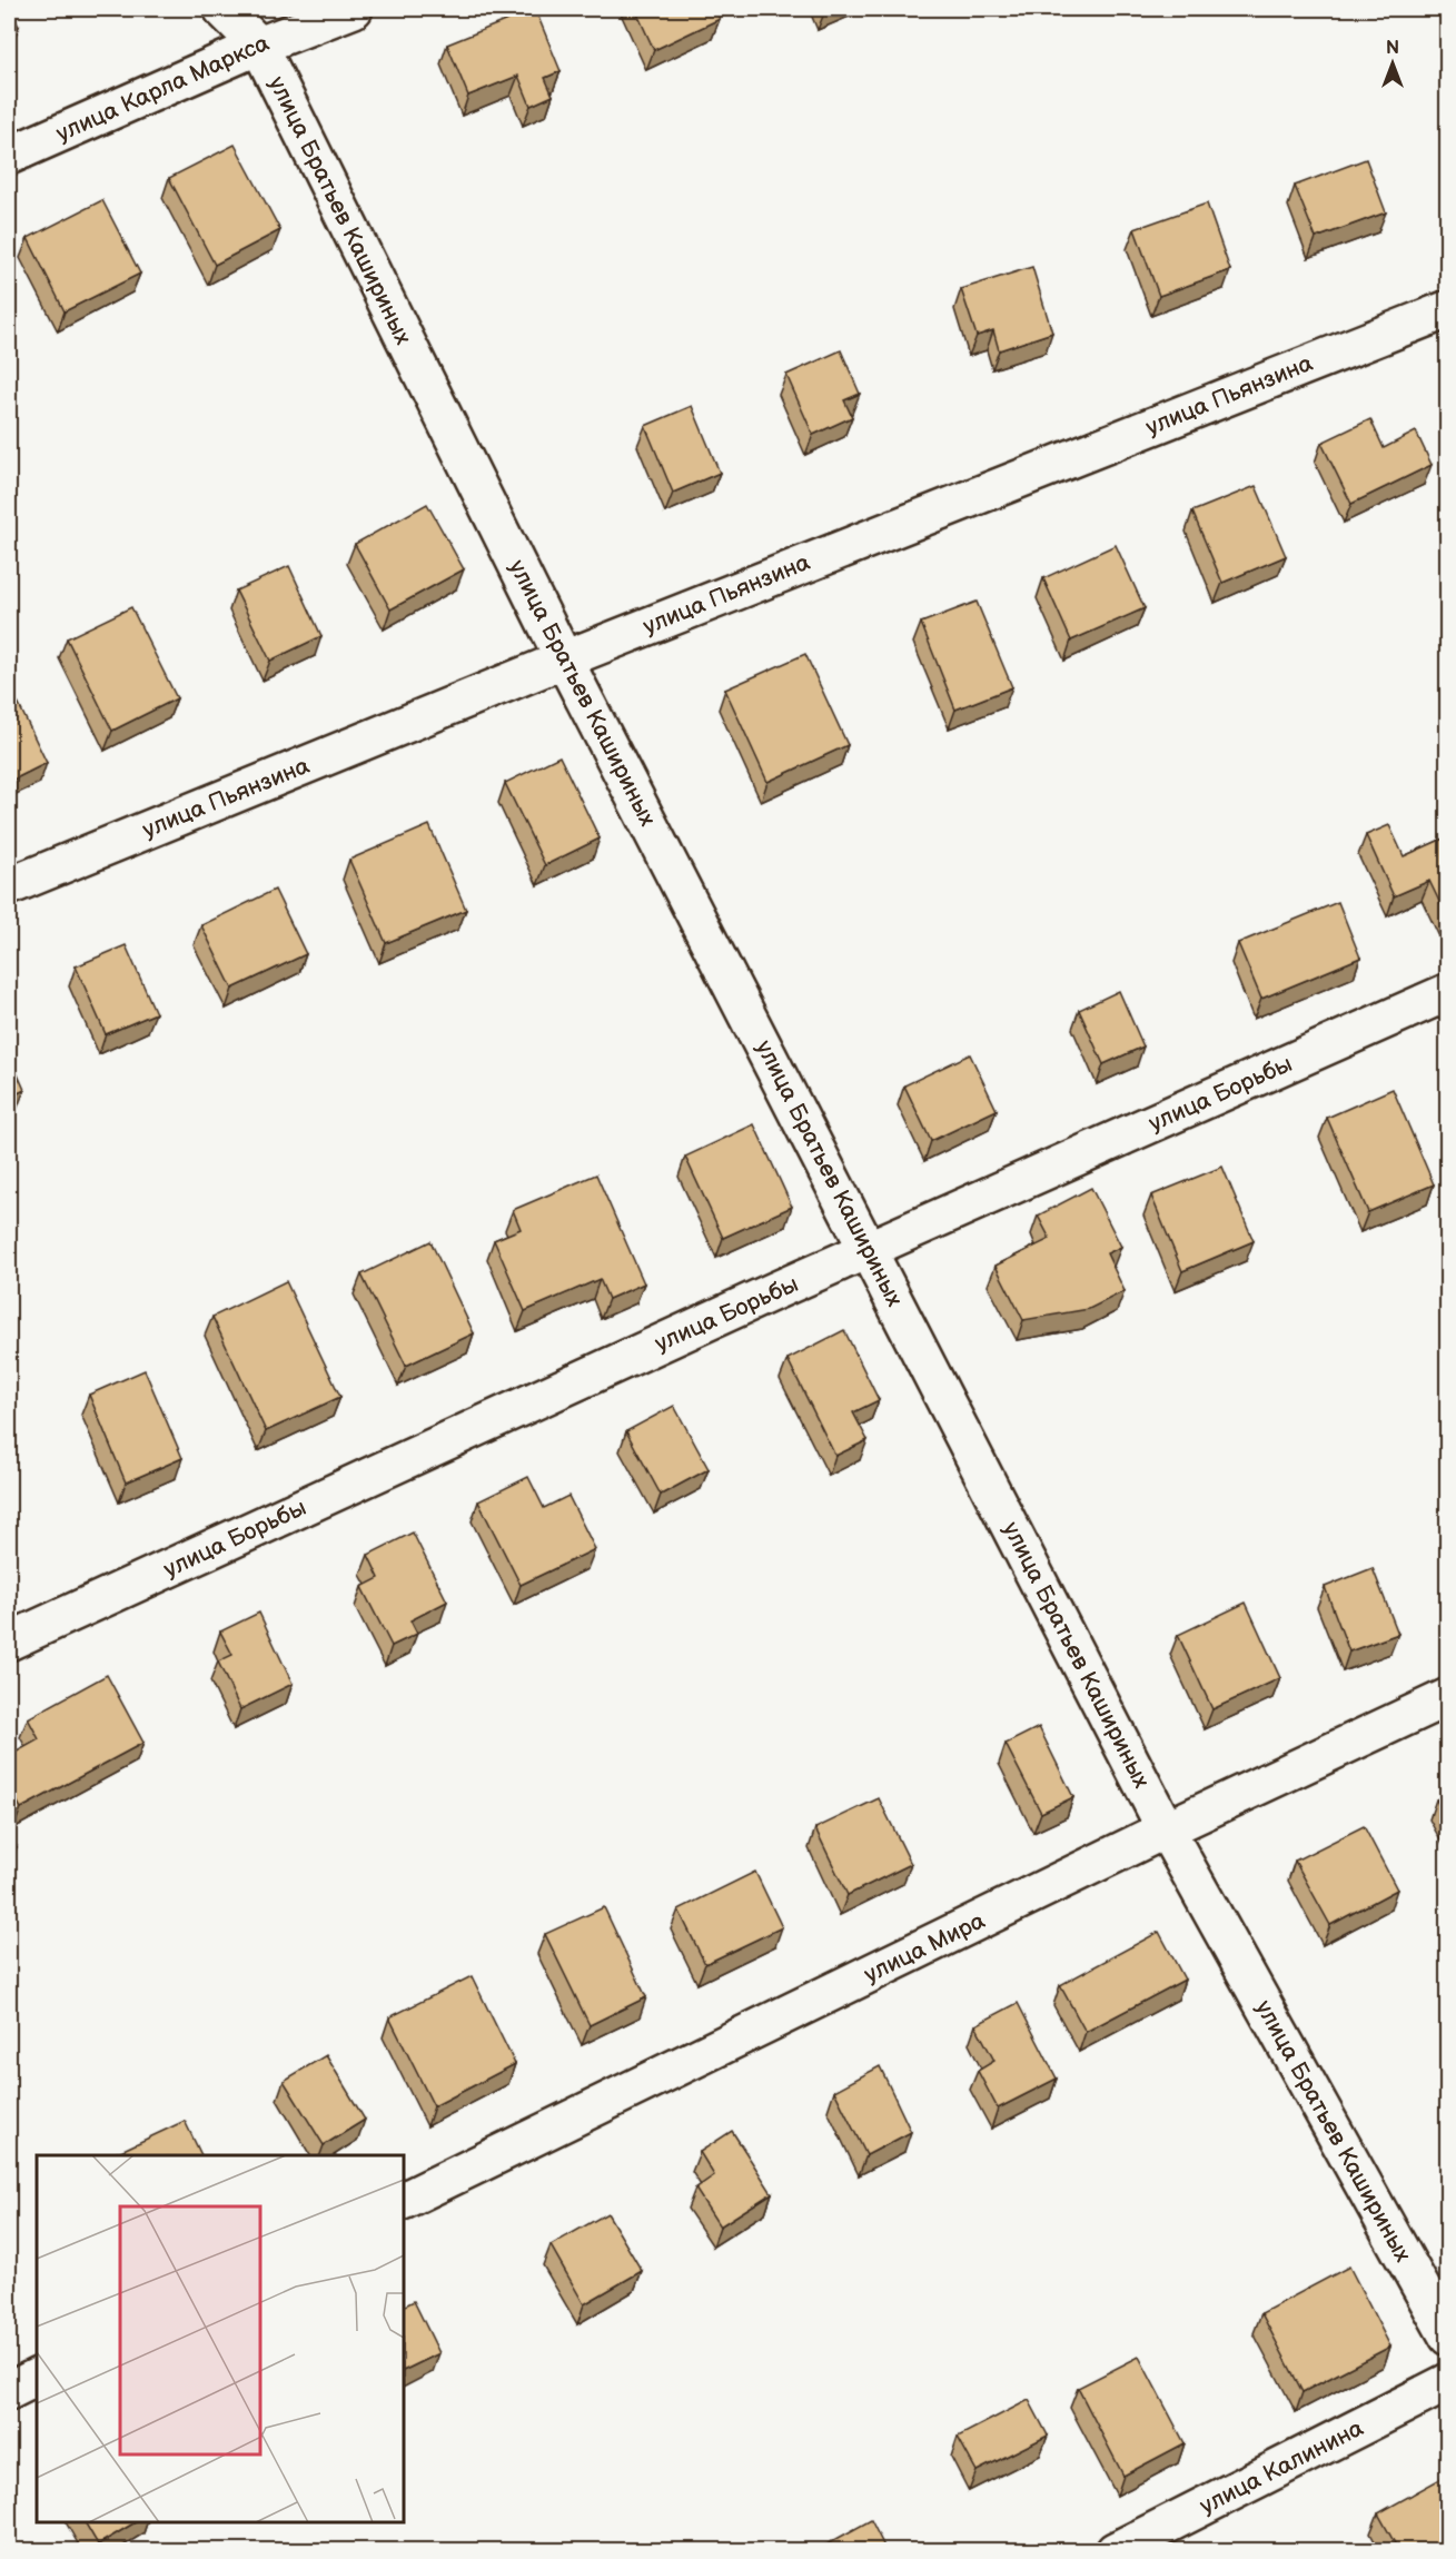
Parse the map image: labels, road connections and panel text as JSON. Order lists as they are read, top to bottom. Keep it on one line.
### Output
{"streets":{"street":["улица Карла Маркса","улица Братьев Кашириных","улица Пьянзина","улица Борьбы","улица Мира","улица Калинина"]},"crossings":[["улица Карла Маркса","улица Братьев Кашириных"],["улица Братьев Кашириных","улица Пьянзина"],["улица Братьев Кашириных","улица Борьбы"],["улица Братьев Кашириных","улица Мира"]],"north":"top"}
